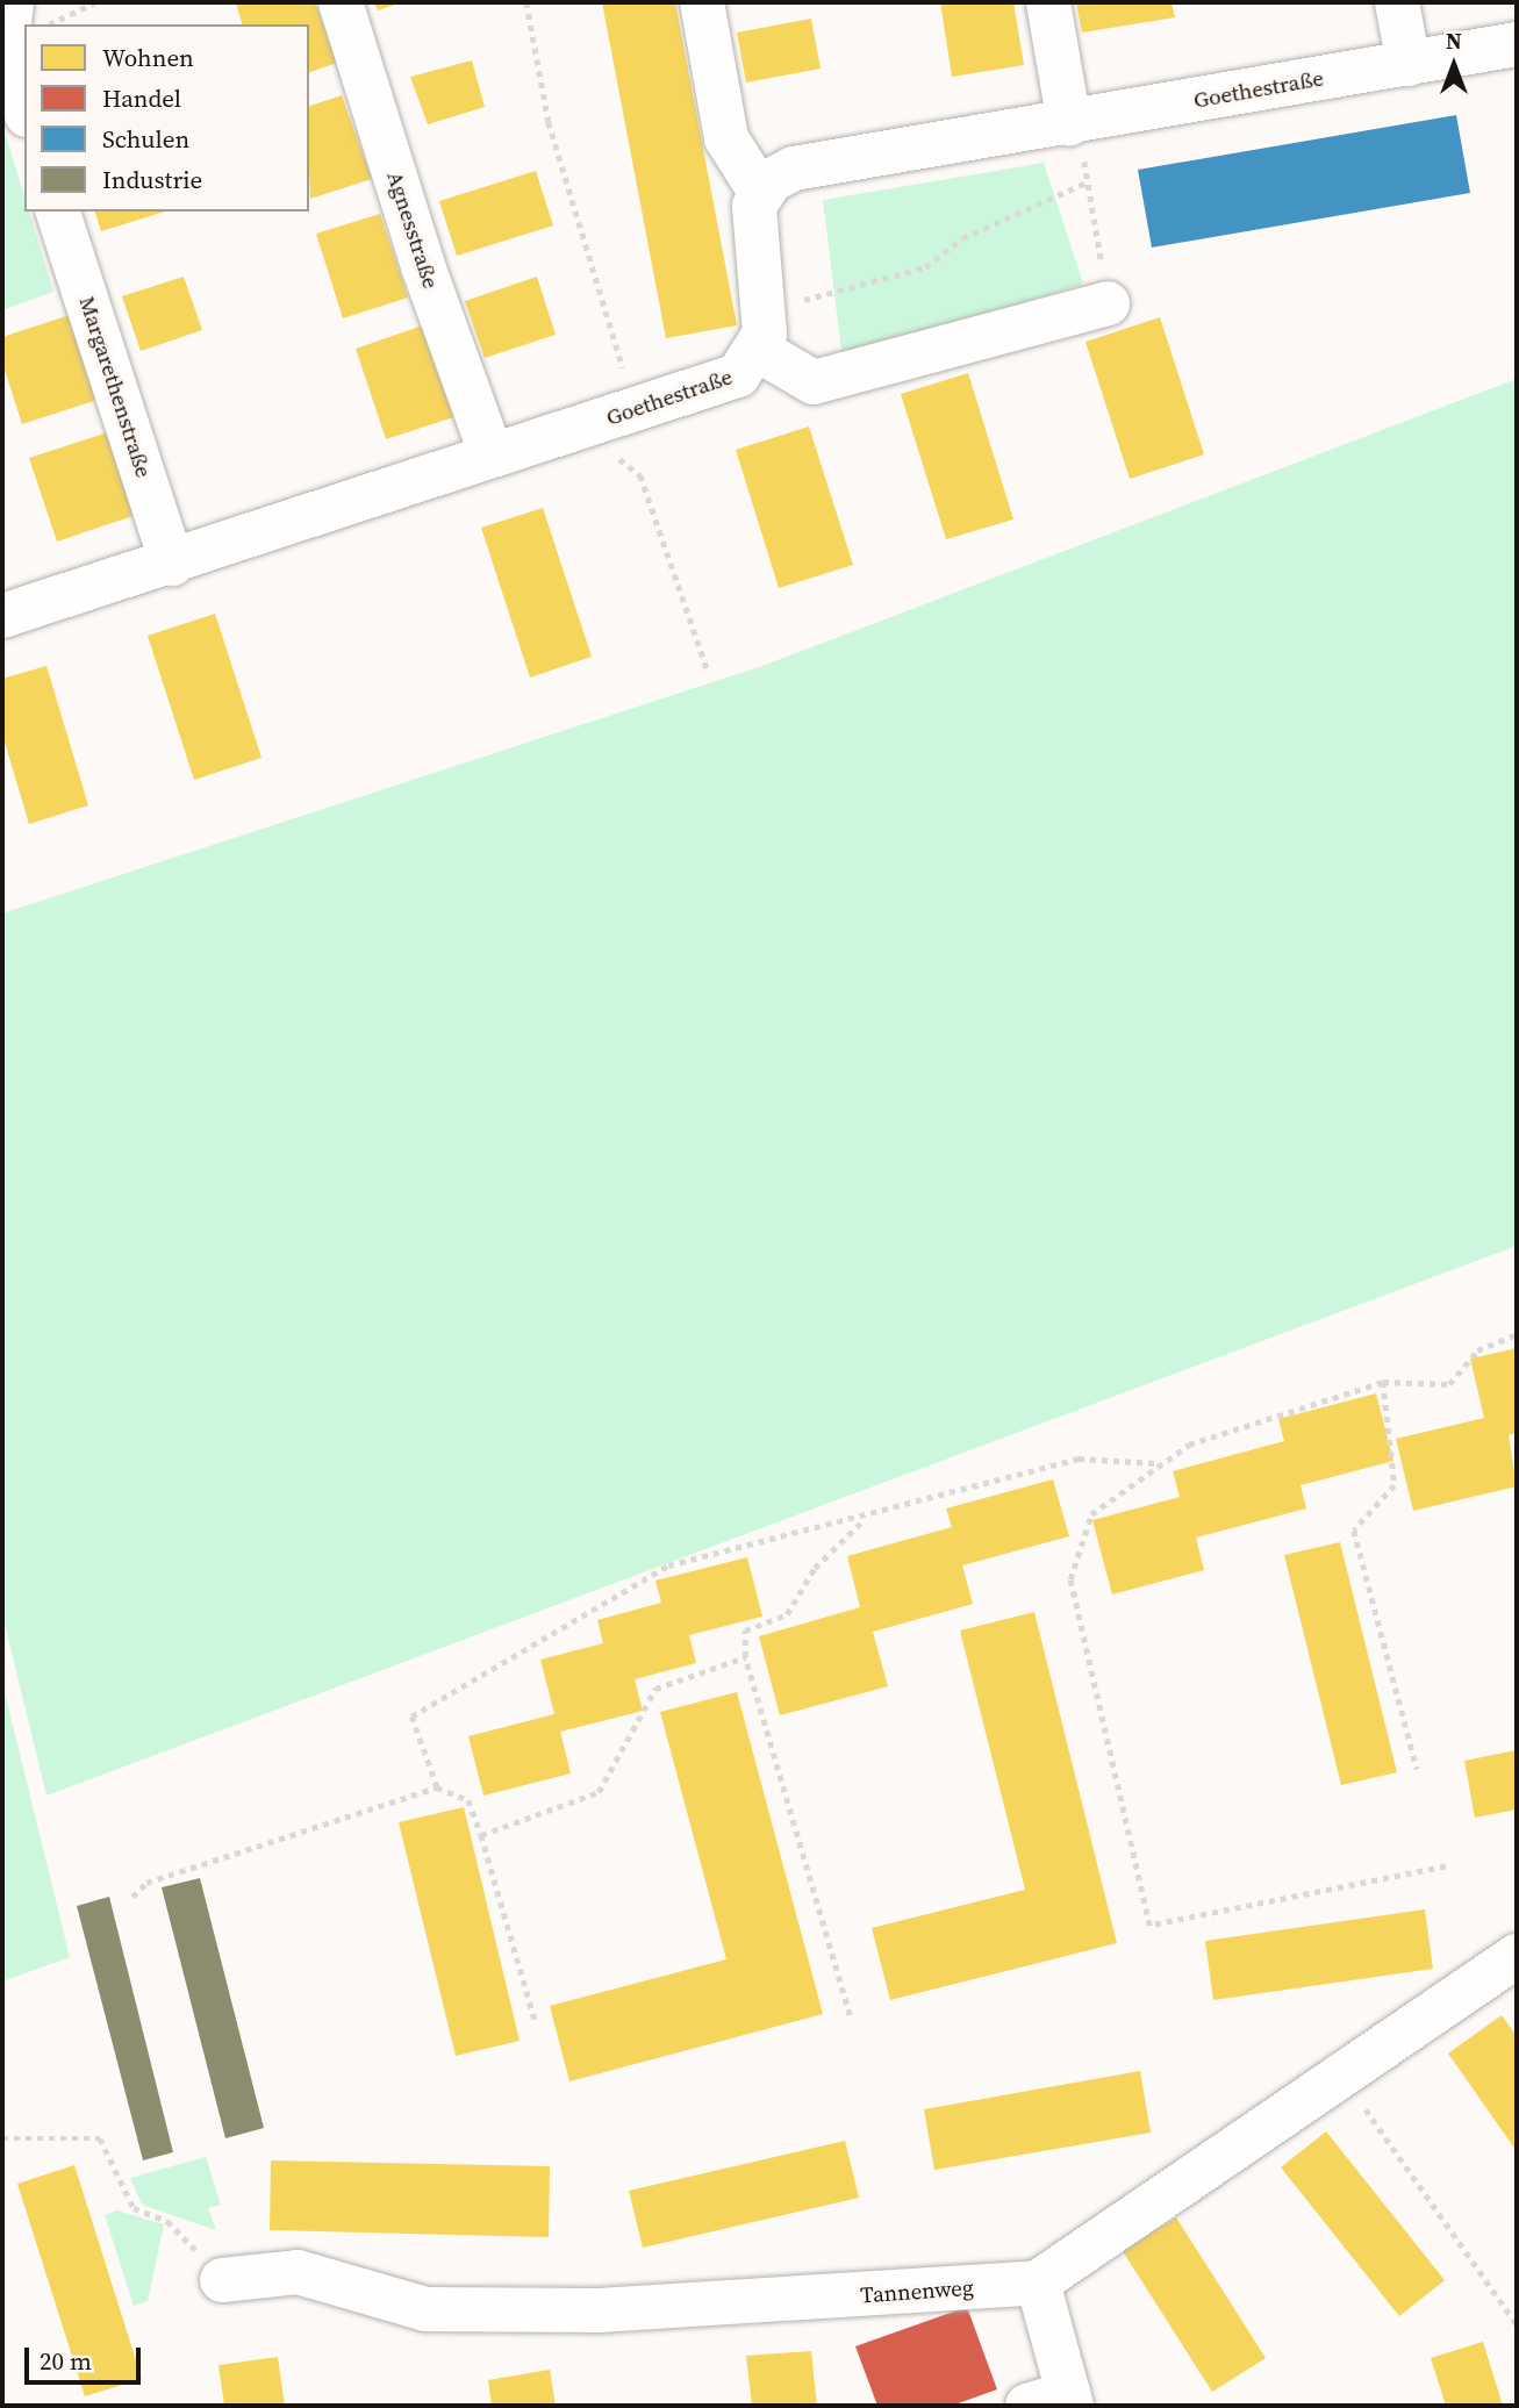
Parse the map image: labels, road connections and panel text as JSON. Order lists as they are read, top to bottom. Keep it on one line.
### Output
{"streets":{"street":["Goethestraße","Agnesstraße","Margarethenstraße","Tannenweg"]},"crossings":[["Goethestraße","Agnesstraße"],["Goethestraße","Margarethenstraße"]],"legend":["Wohnen","Handel","Schulen","Industrie"],"scale_bar":"20 m","north":"top"}
